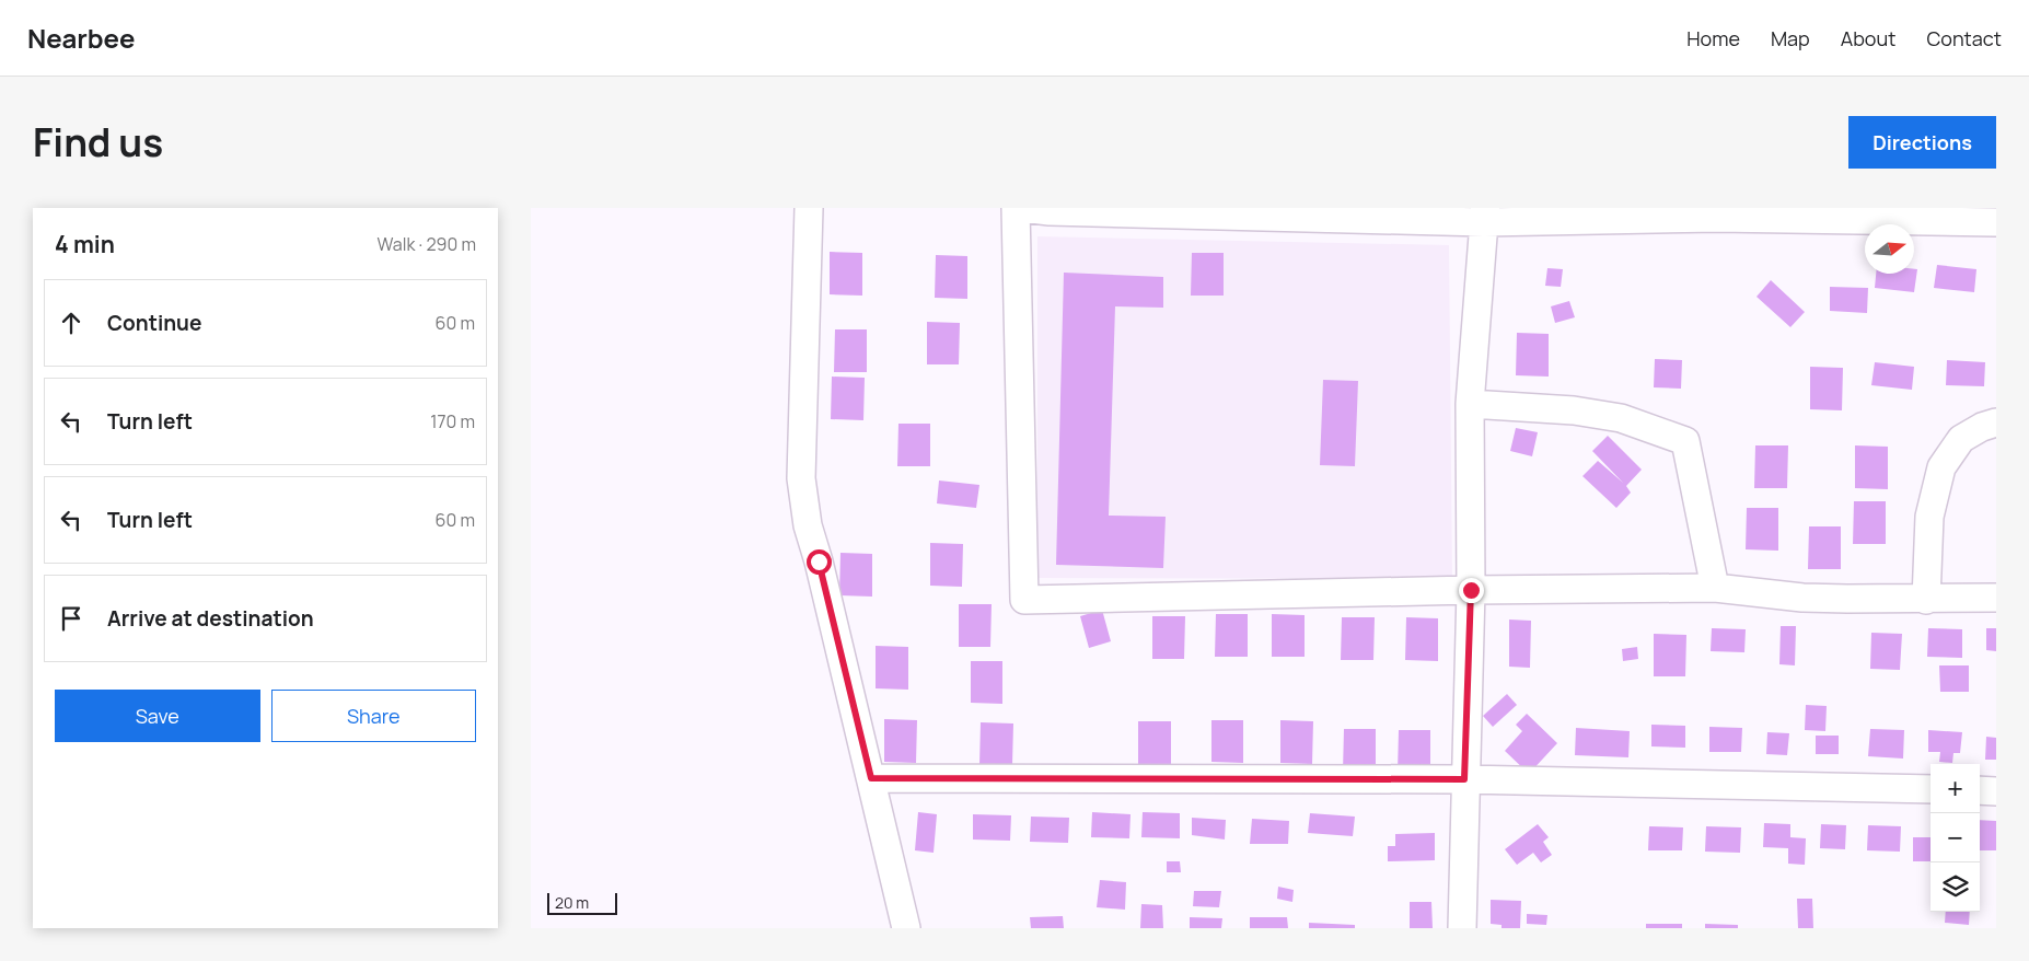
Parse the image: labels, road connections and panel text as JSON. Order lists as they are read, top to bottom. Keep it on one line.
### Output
{"scale_bar":"20 m","north":"right","page":{"header":"Nearbee","nav":["Home","Map","About","Contact"],"title":"Find us","buttons":["Directions",["Save","Share"]],"heading":["4 min","Walk · 290 m"],"list":[["Continue","60 m"],["Turn left","170 m"],["Turn left","60 m"],"Arrive at destination"],"map_buttons":["+","−"],"scale":"20 m"}}
